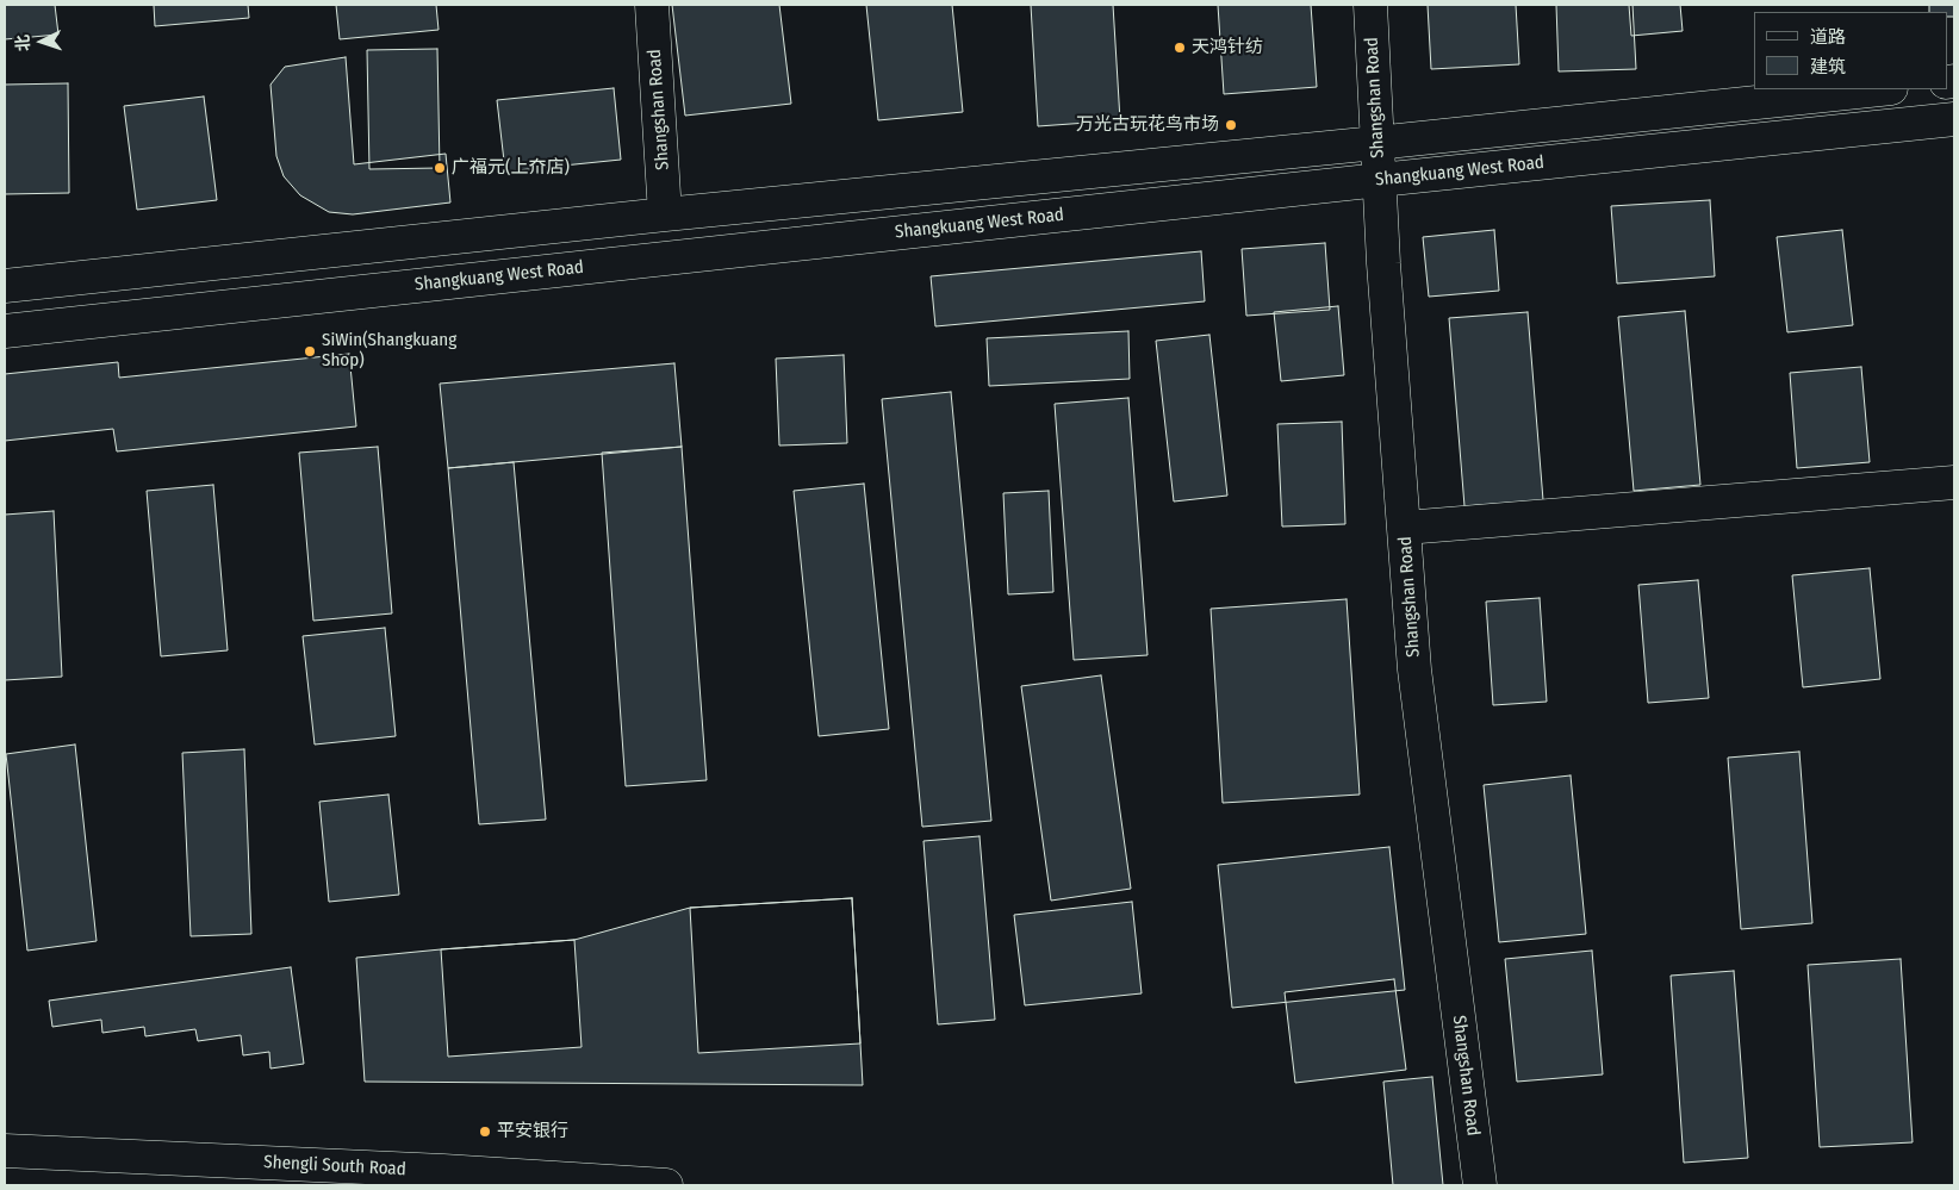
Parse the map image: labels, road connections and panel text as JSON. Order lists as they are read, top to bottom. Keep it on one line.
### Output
{"streets":{"street":["Shangshan Road","Shangkuang West Road","Shengli South Road"]},"crossings":[["Shangshan Road","Shangkuang West Road"]],"places":["天鸿针纺","万光古玩花鸟市场","广福元(上夼店)","SiWin(Shangkuang Shop)","平安银行"],"legend":["道路","建筑"],"north":"left"}
